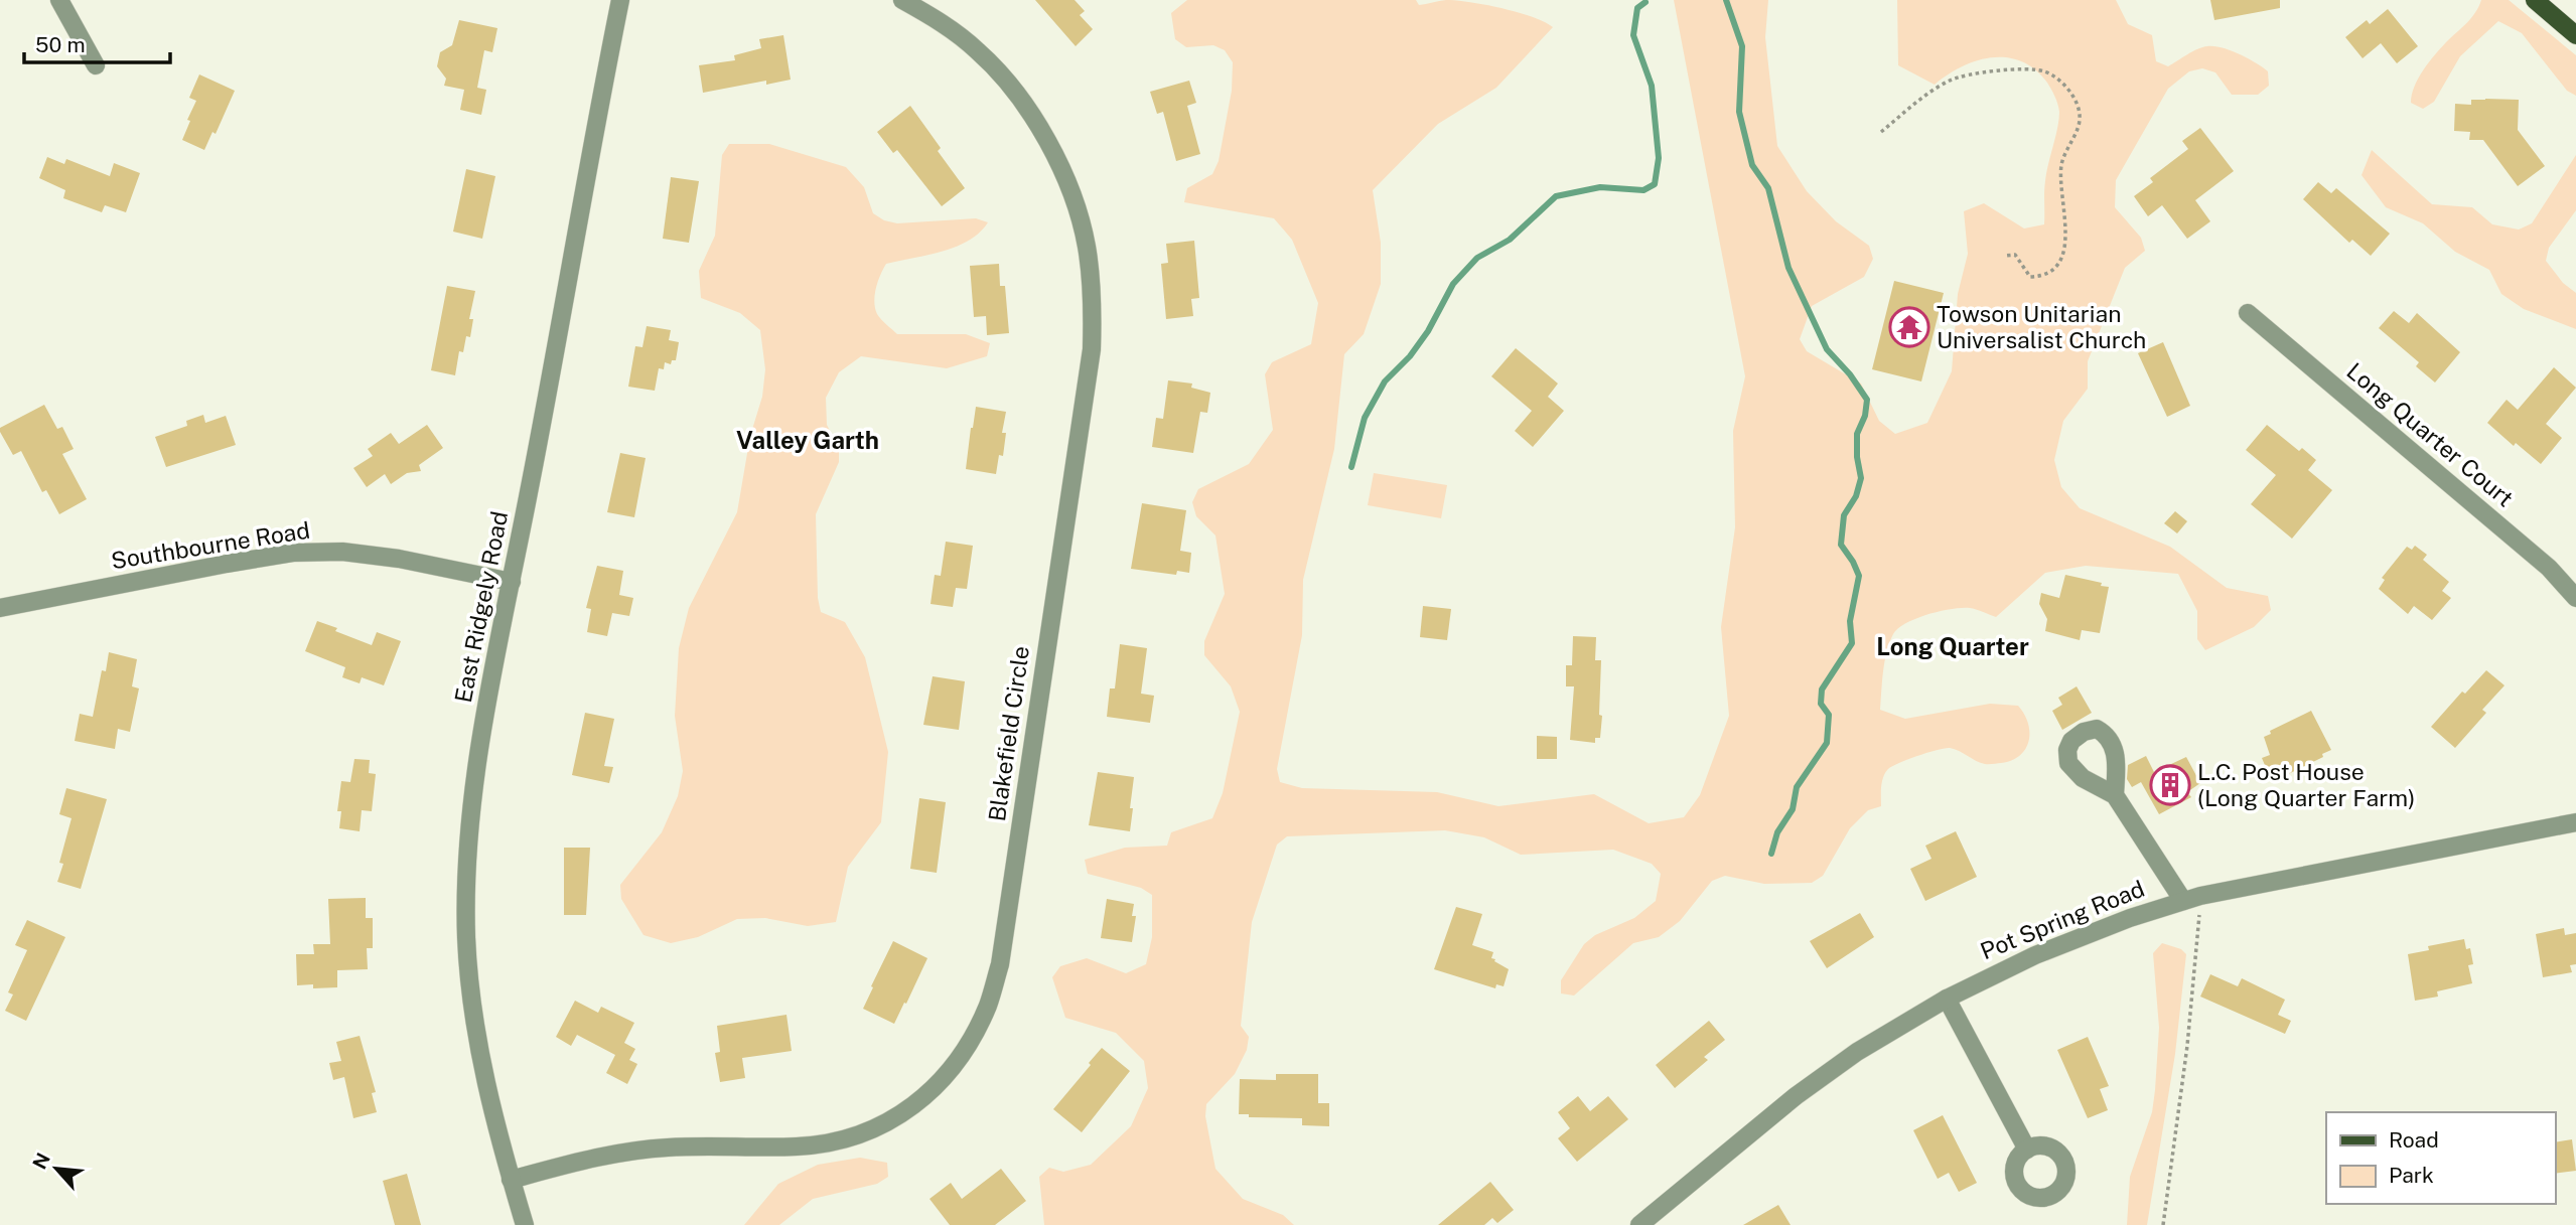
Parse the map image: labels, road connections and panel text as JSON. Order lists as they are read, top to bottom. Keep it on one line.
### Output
{"streets":{"street":["Long Quarter Court","Southbourne Road","East Ridgely Road","Blakefield Circle","Pot Spring Road"]},"crossings":[["Southbourne Road","East Ridgely Road"],["East Ridgely Road","Blakefield Circle"]],"districts":["Valley Garth","Long Quarter"],"places":{"temple":["Towson Unitarian Universalist Church"],"building":["L.C. Post House (Long Quarter Farm)"]},"legend":["Road","Park"],"scale_bar":"50 m","north":"top left"}
